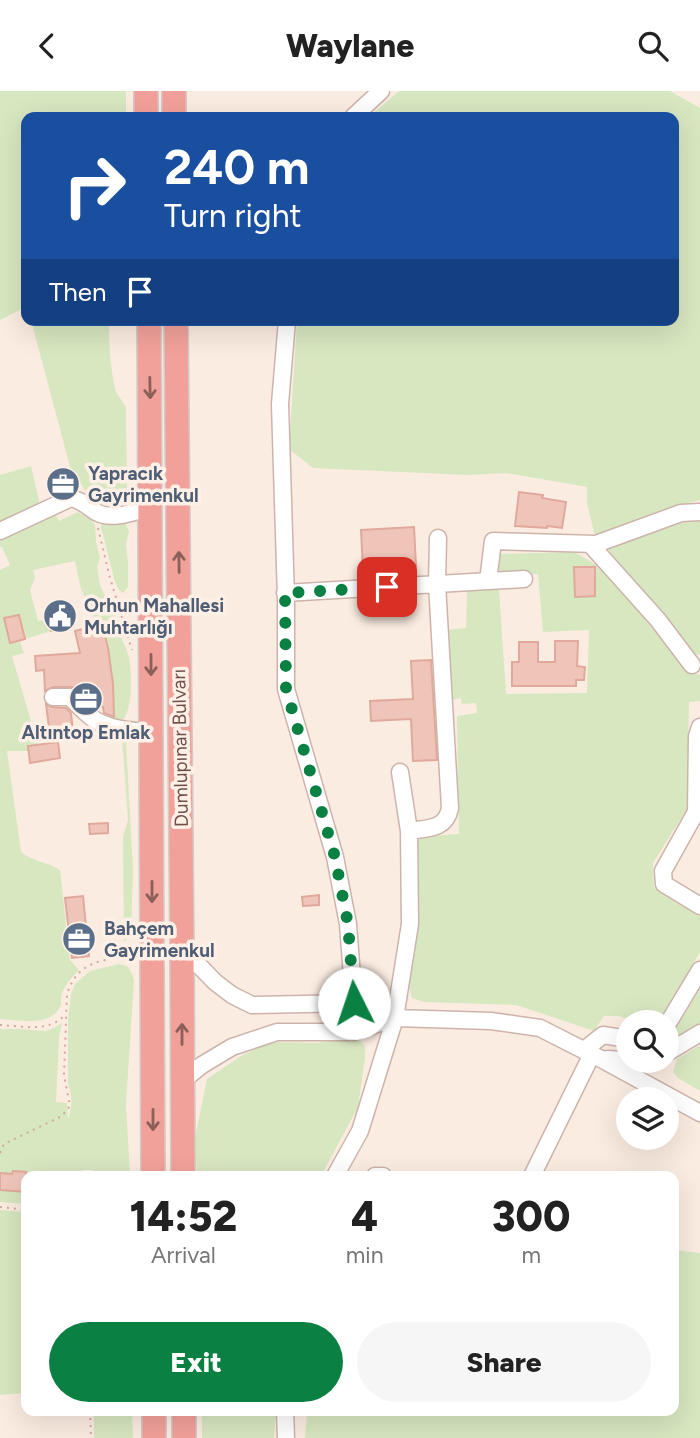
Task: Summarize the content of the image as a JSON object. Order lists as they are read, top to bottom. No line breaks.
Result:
{"streets":{"highway":["Dumlupınar Bulvarı"]},"places":{"office":["Yapracık Gayrimenkul","Altıntop Emlak","Bahçem Gayrimenkul"],"public building":["Orhun Mahallesi Muhtarlığı"]},"page":{"header":"Waylane","turn":["240 m","Turn right"],"then":"Then","eta":["14:52","Arrival","4","min","300","m"],"buttons":["Exit","Share"]}}
